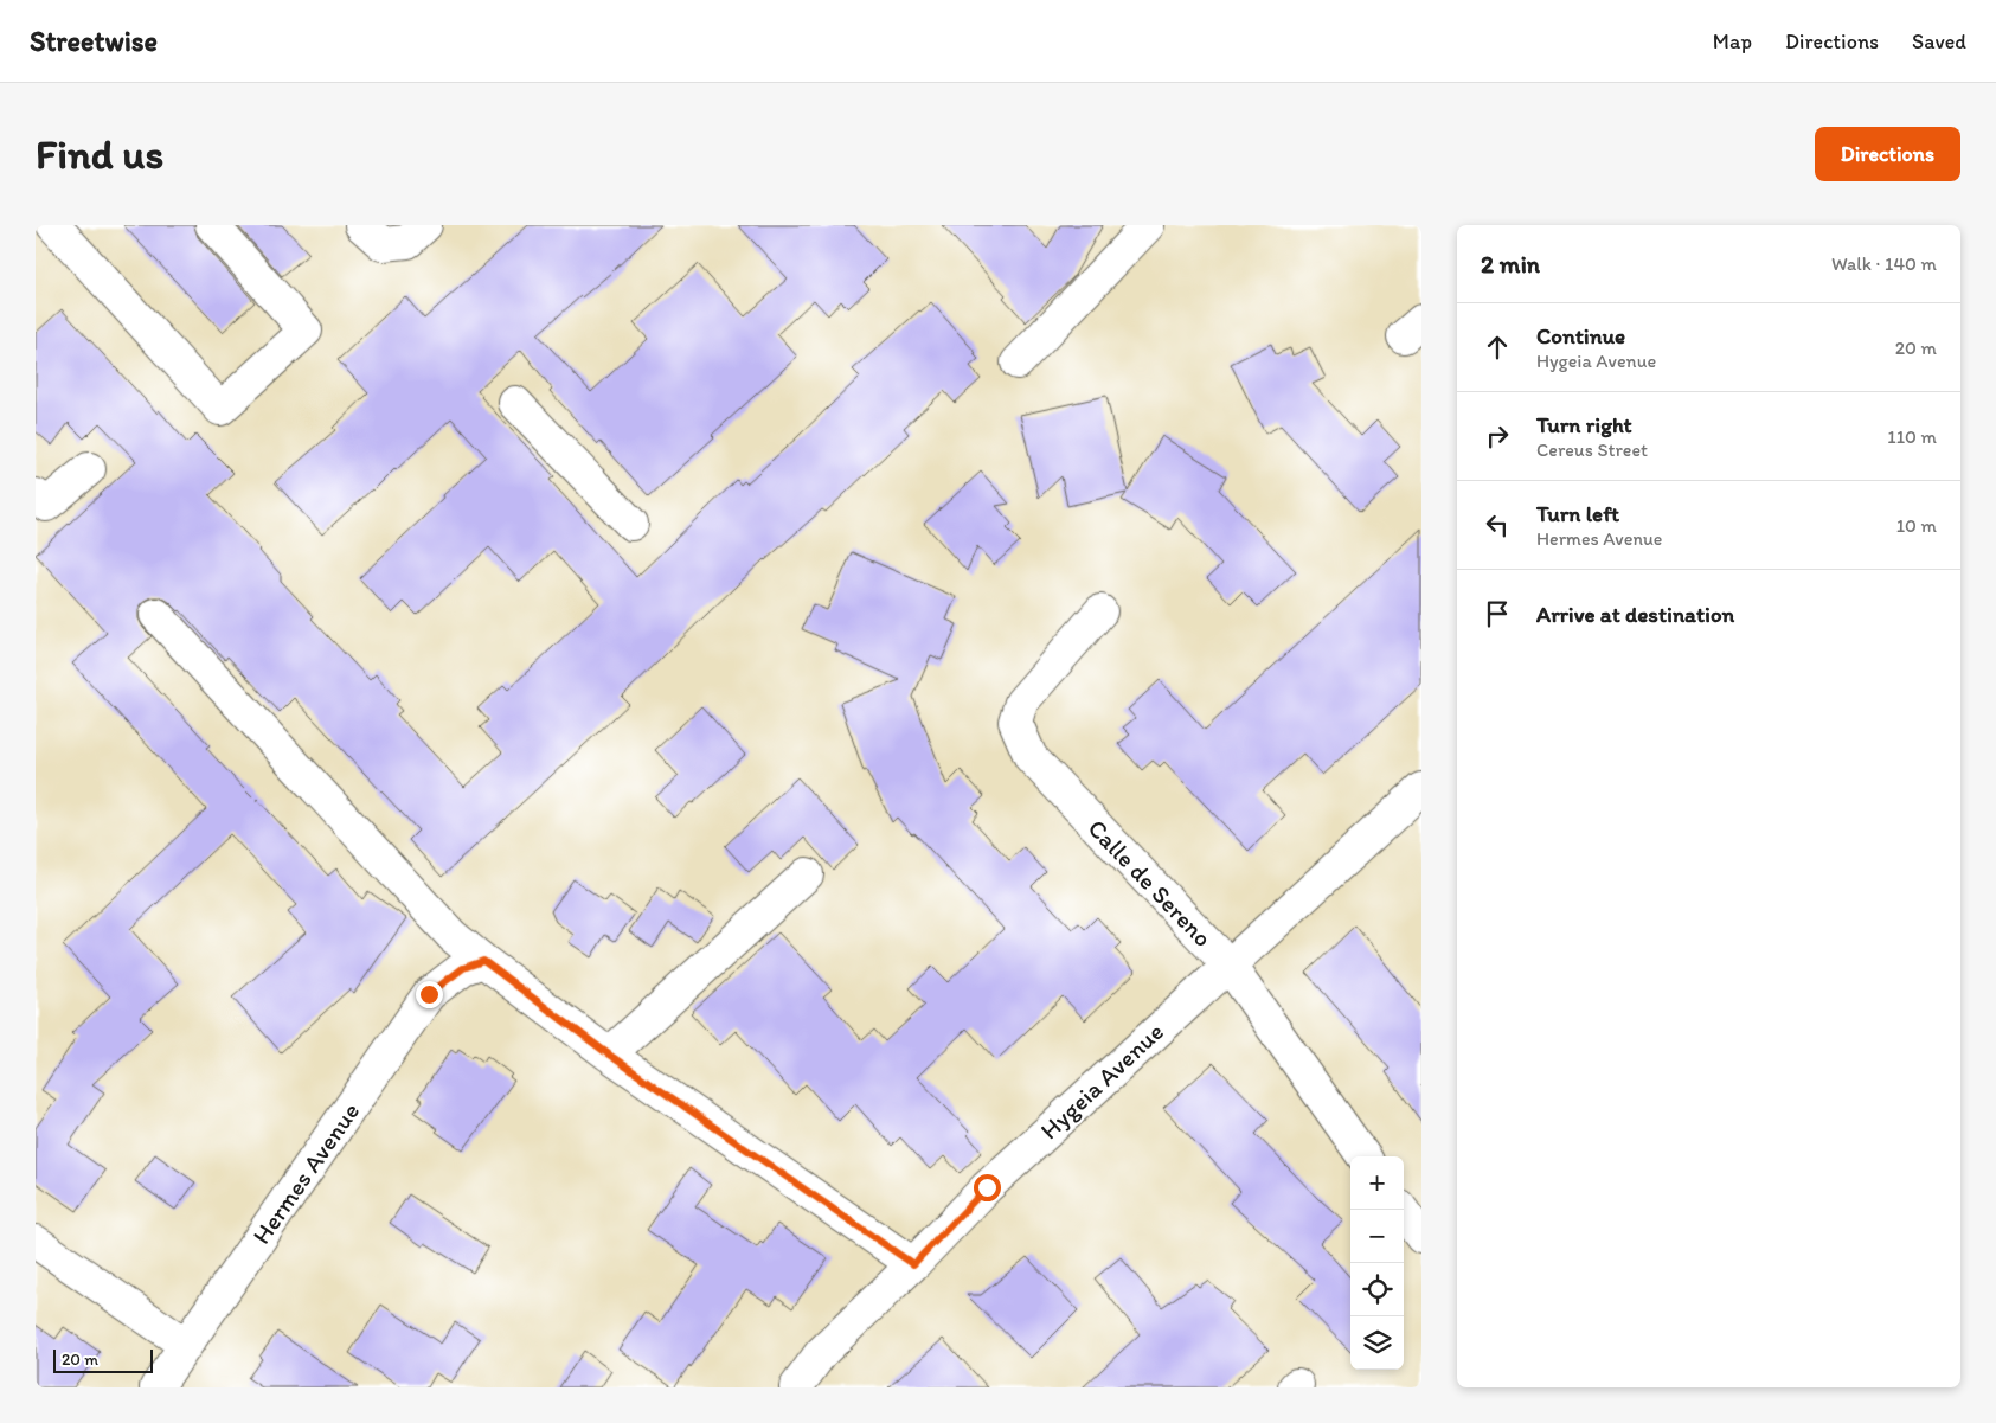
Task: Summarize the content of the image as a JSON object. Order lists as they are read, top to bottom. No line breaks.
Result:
{"streets":{"street":["Calle de Sereno","Hygeia Avenue","Hermes Avenue"]},"crossings":[["Calle de Sereno","Hygeia Avenue"]],"scale_bar":"20 m","page":{"header":"Streetwise","nav":["Map","Directions","Saved"],"buttons":"Directions","title":"Find us","heading":["2 min","Walk · 140 m"],"list":[["Continue","Hygeia Avenue","20 m"],["Turn right","Cereus Street","110 m"],["Turn left","Hermes Avenue","10 m"],"Arrive at destination"],"map_buttons":["+","−"],"scale":"20 m"}}
